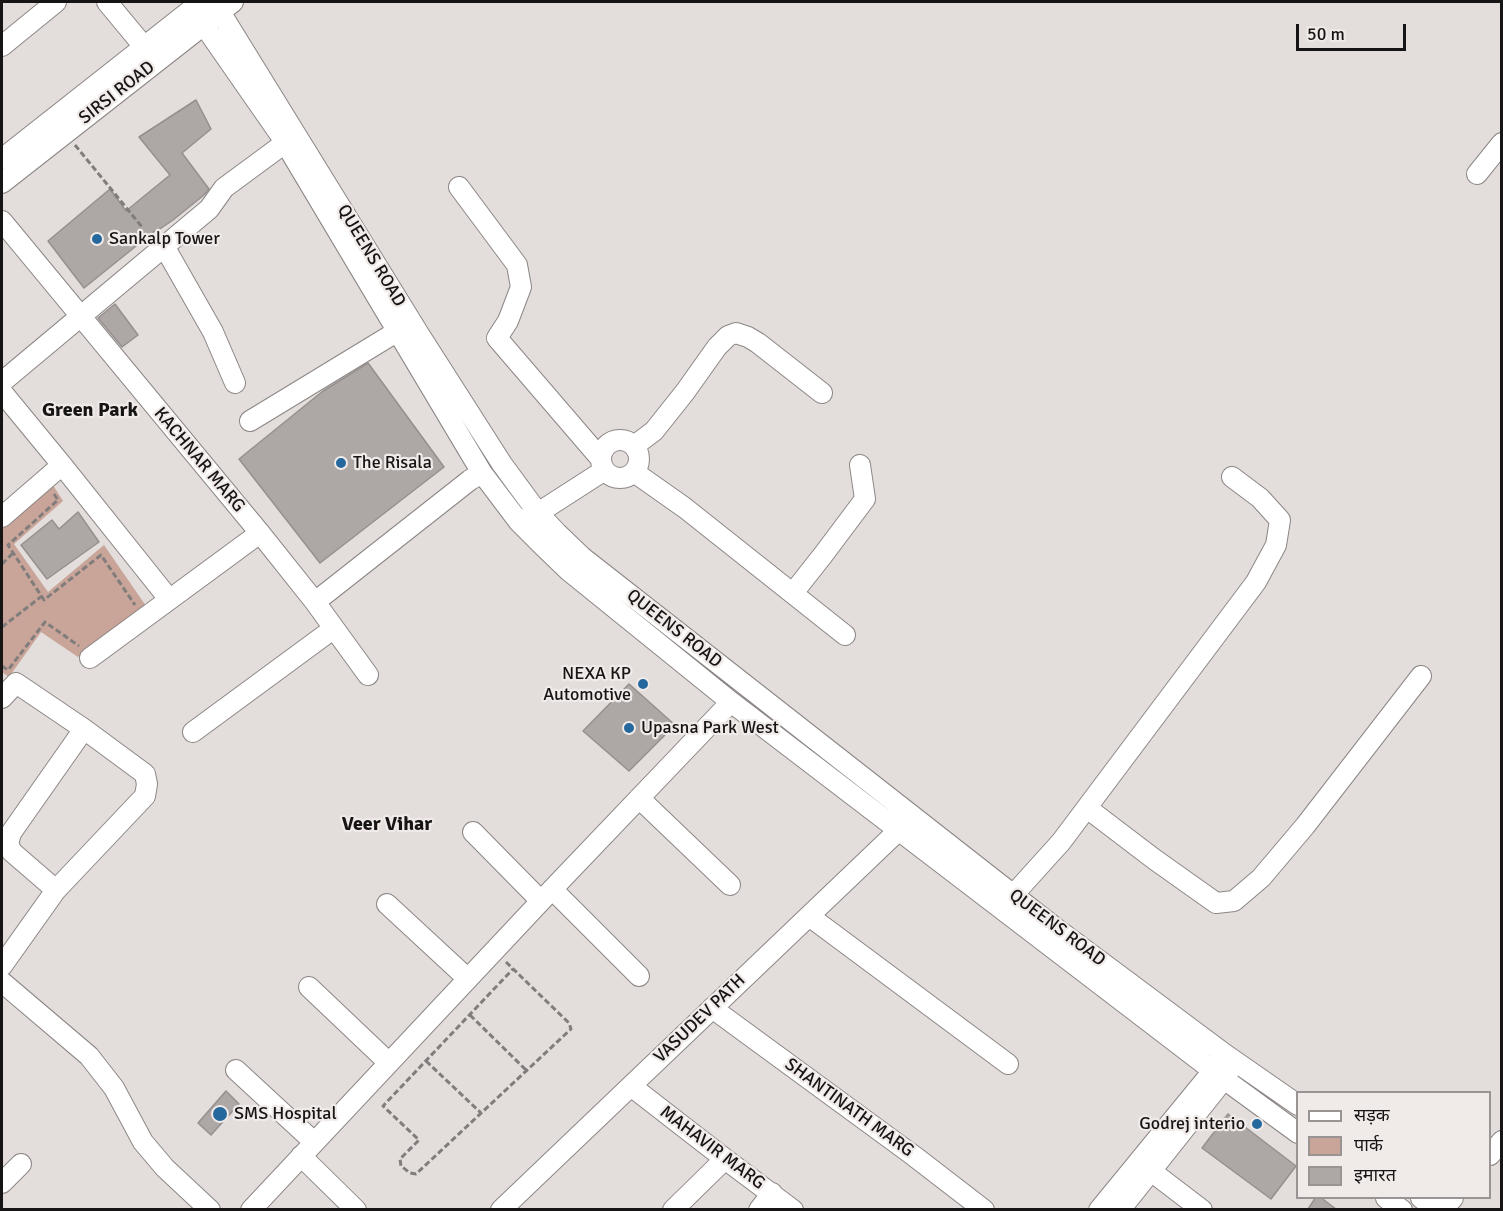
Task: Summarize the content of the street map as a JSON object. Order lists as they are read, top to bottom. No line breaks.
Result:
{"streets":{"street":["SIRSI ROAD","QUEENS ROAD","KACHNAR MARG","VASUDEV PATH","SHANTINATH MARG","MAHAVIR MARG"]},"crossings":[["SIRSI ROAD","QUEENS ROAD"],["QUEENS ROAD","VASUDEV PATH"],["VASUDEV PATH","SHANTINATH MARG"],["VASUDEV PATH","MAHAVIR MARG"]],"districts":["Green Park","Veer Vihar"],"places":["Sankalp Tower","The Risala","NEXA KP Automotive","Upasna Park West","SMS Hospital","Godrej interio"],"legend":["सड़क","पार्क","इमारत"],"scale_bar":"50 m"}
